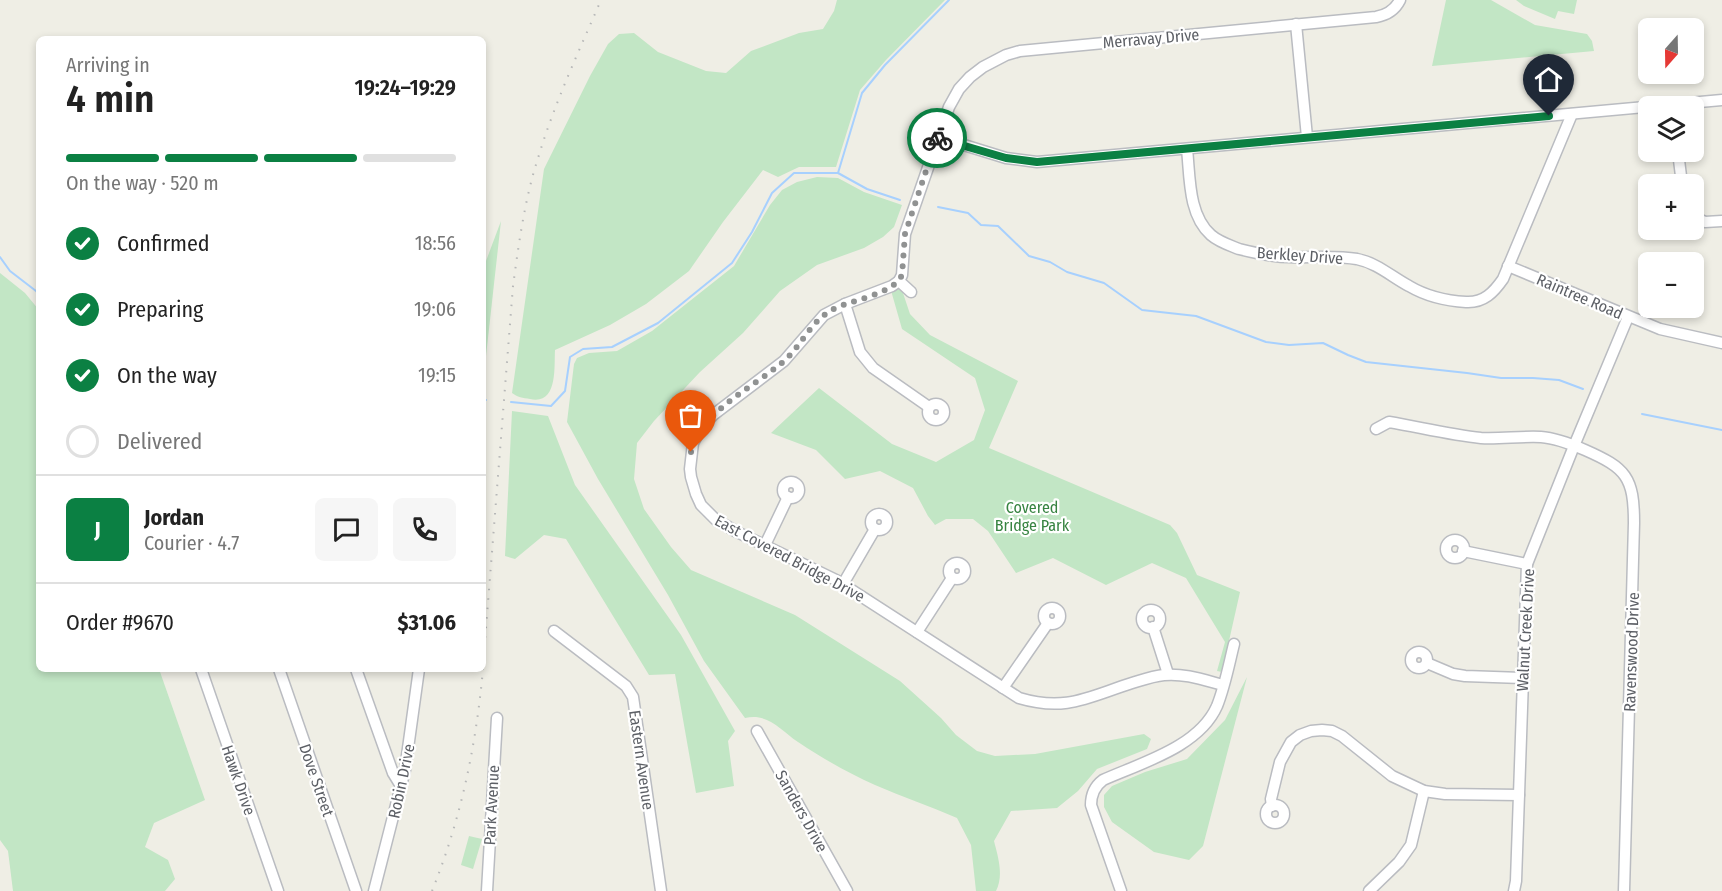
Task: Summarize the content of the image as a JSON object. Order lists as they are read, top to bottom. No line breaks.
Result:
{"streets":{"street":["Merravay Drive","Berkley Drive","Raintree Road","East Covered Bridge Drive","Walnut Creek Drive","Ravenswood Drive","Eastern Avenue","Hawk Drive","Dove Street","Robin Drive","Park Avenue","Sanders Drive"]},"crossings":[["Berkley Drive","Raintree Road"],["Raintree Road","Walnut Creek Drive"],["Walnut Creek Drive","Ravenswood Drive"]],"parks":["Covered Bridge Park"],"north":"bottom","page":{"map_buttons":["+","−"],"heading":["4 min","Arriving in","19:24–19:29"],"panel":["Jordan","Courier · 4.7","Order #9670","$31.06"],"bar":"On the way · 520 m","list":[["Confirmed","18:56"],["Preparing","19:06"],["On the way","19:15"],"Delivered"],"round":"J"}}
